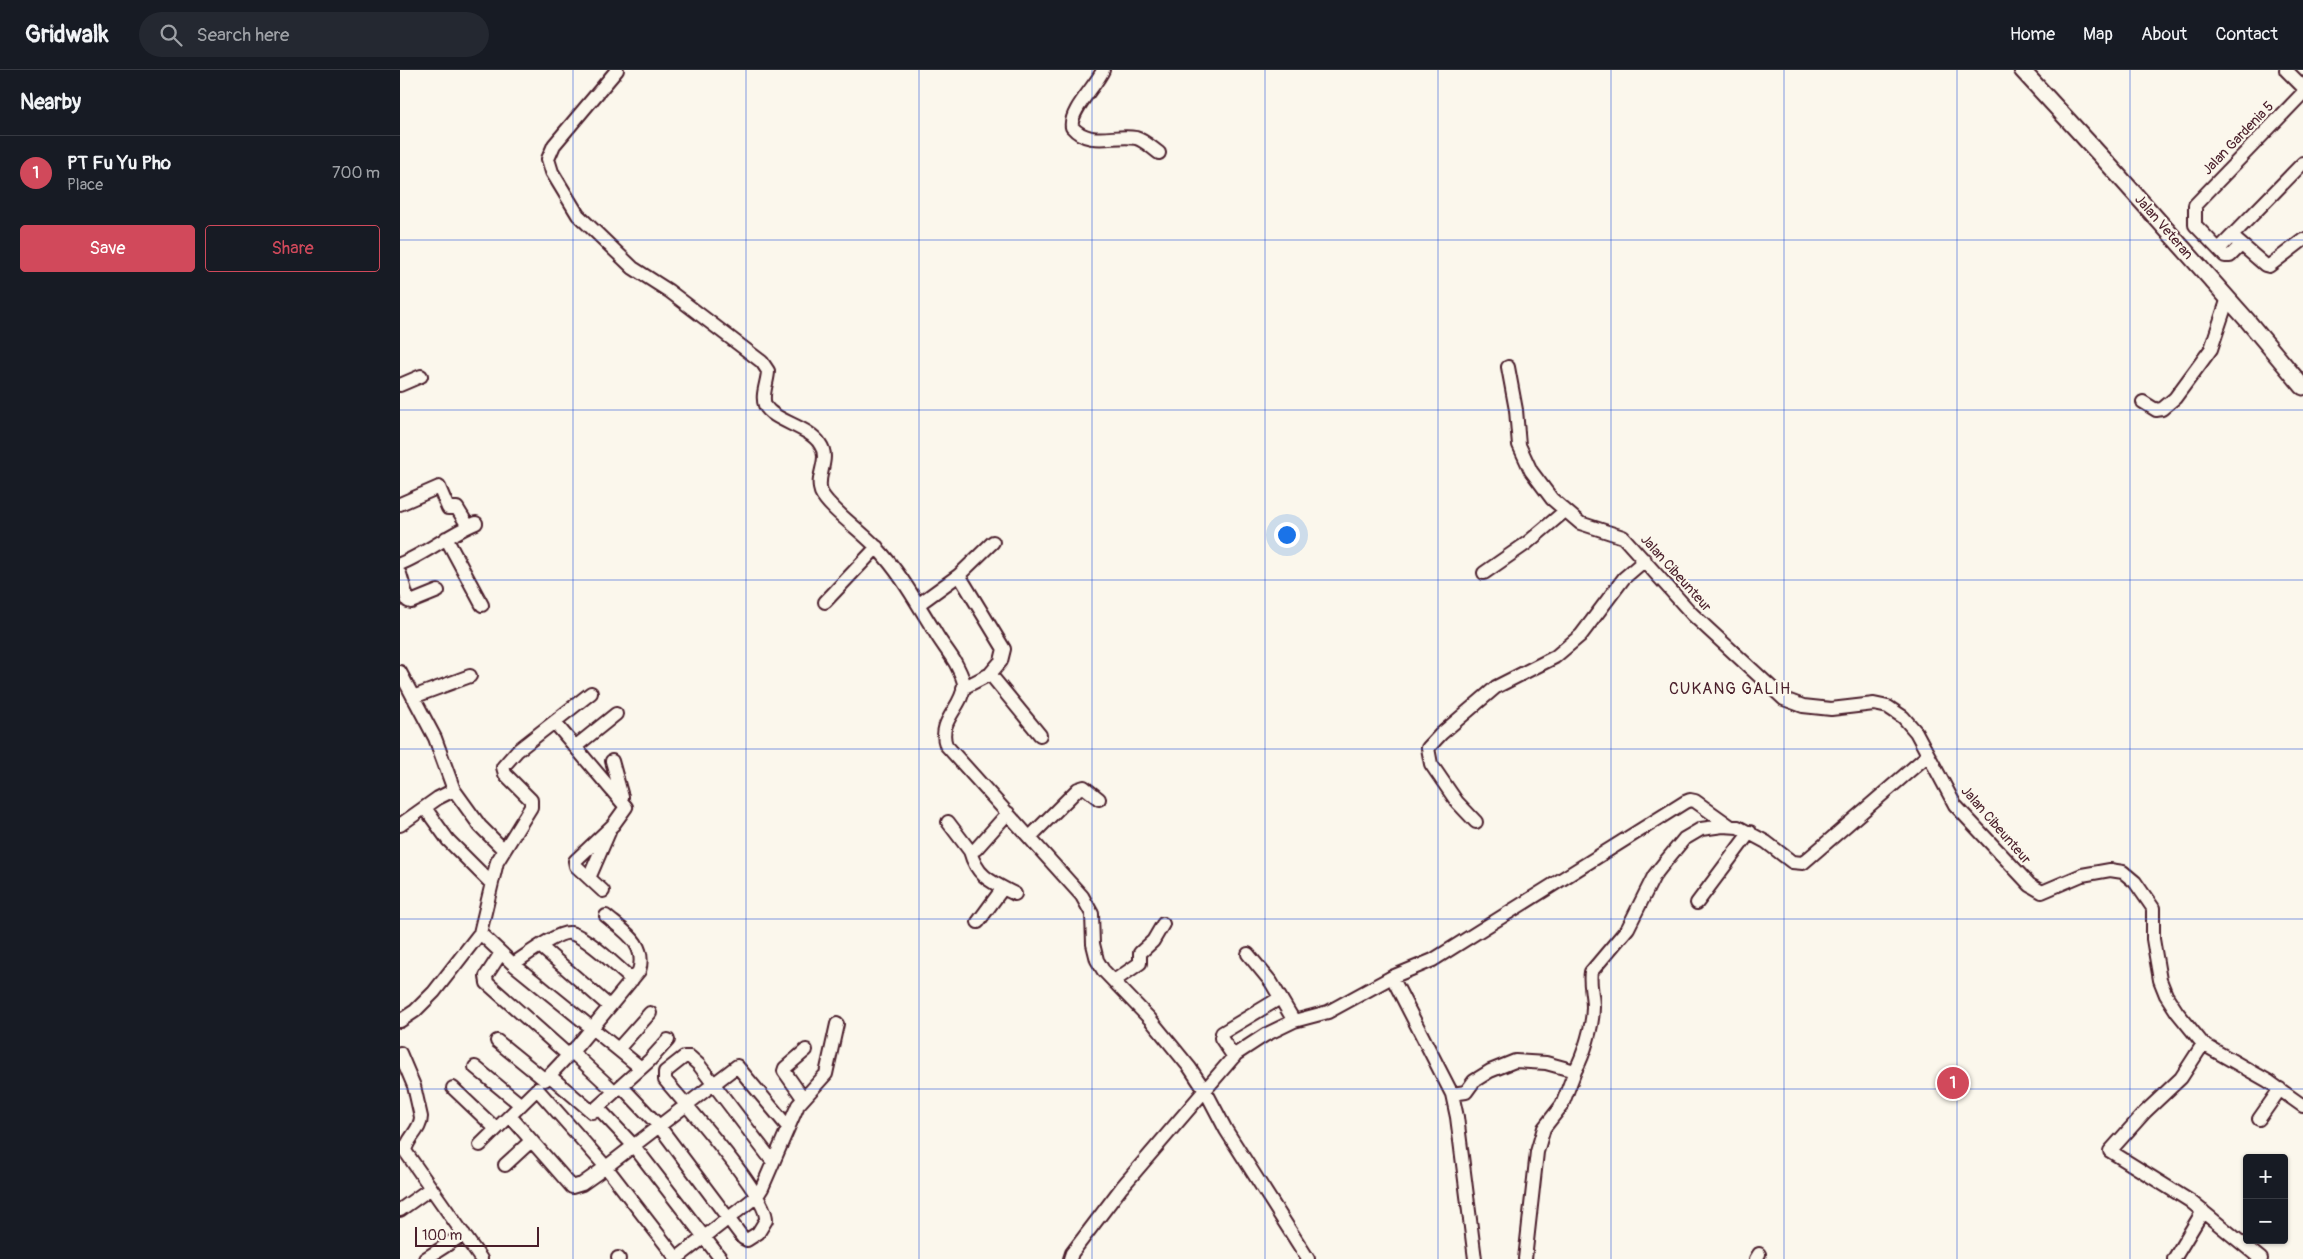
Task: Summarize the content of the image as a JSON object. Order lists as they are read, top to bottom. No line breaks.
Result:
{"streets":{"main road":["Jalan Veteran"],"street":["Jalan Gardenia 5","Jalan Cibeunteur"]},"districts":["CUKANG GALIH"],"scale_bar":"100 m","page":{"header":"Gridwalk","search":"Search here","nav":["Home","Map","About","Contact"],"heading":"Nearby","list":[{"mark":"1","name":"PT Fu Yu Pho","note":"Place","value":"700 m"}],"buttons":["Save","Share"],"pins":"1","map_buttons":["+","−"],"scale":"100 m"}}
